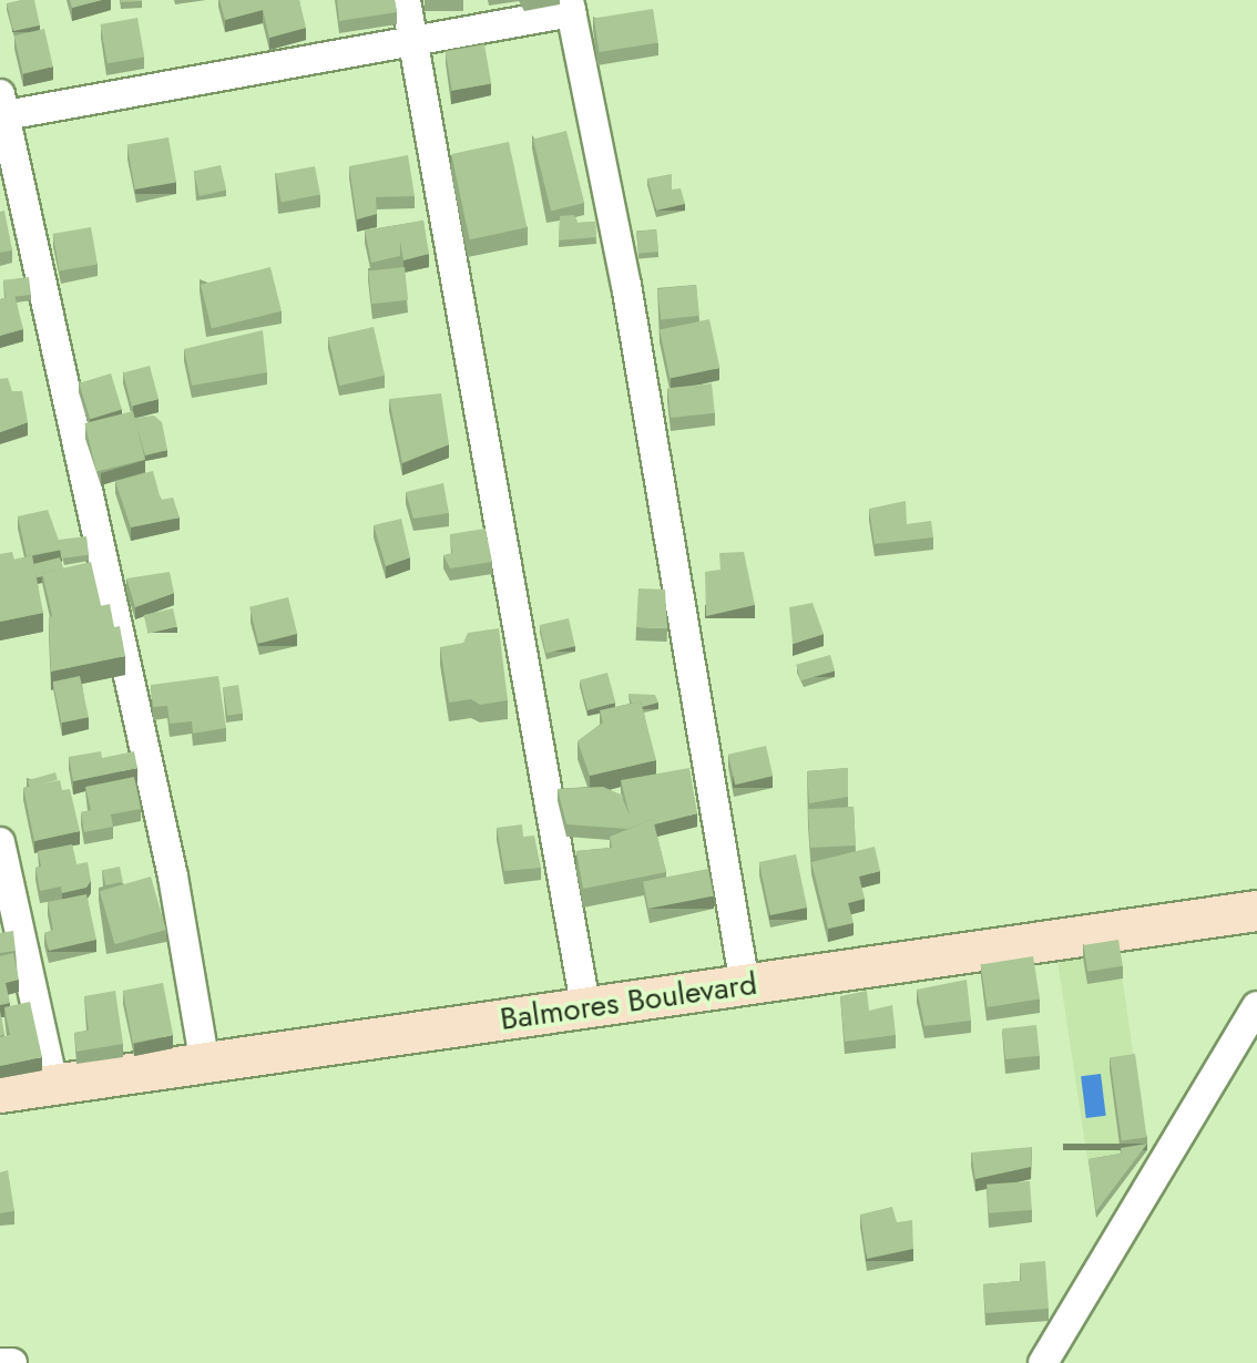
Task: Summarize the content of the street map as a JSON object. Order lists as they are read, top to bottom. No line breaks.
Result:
{"streets":{"street":["Balmores Boulevard"]}}
